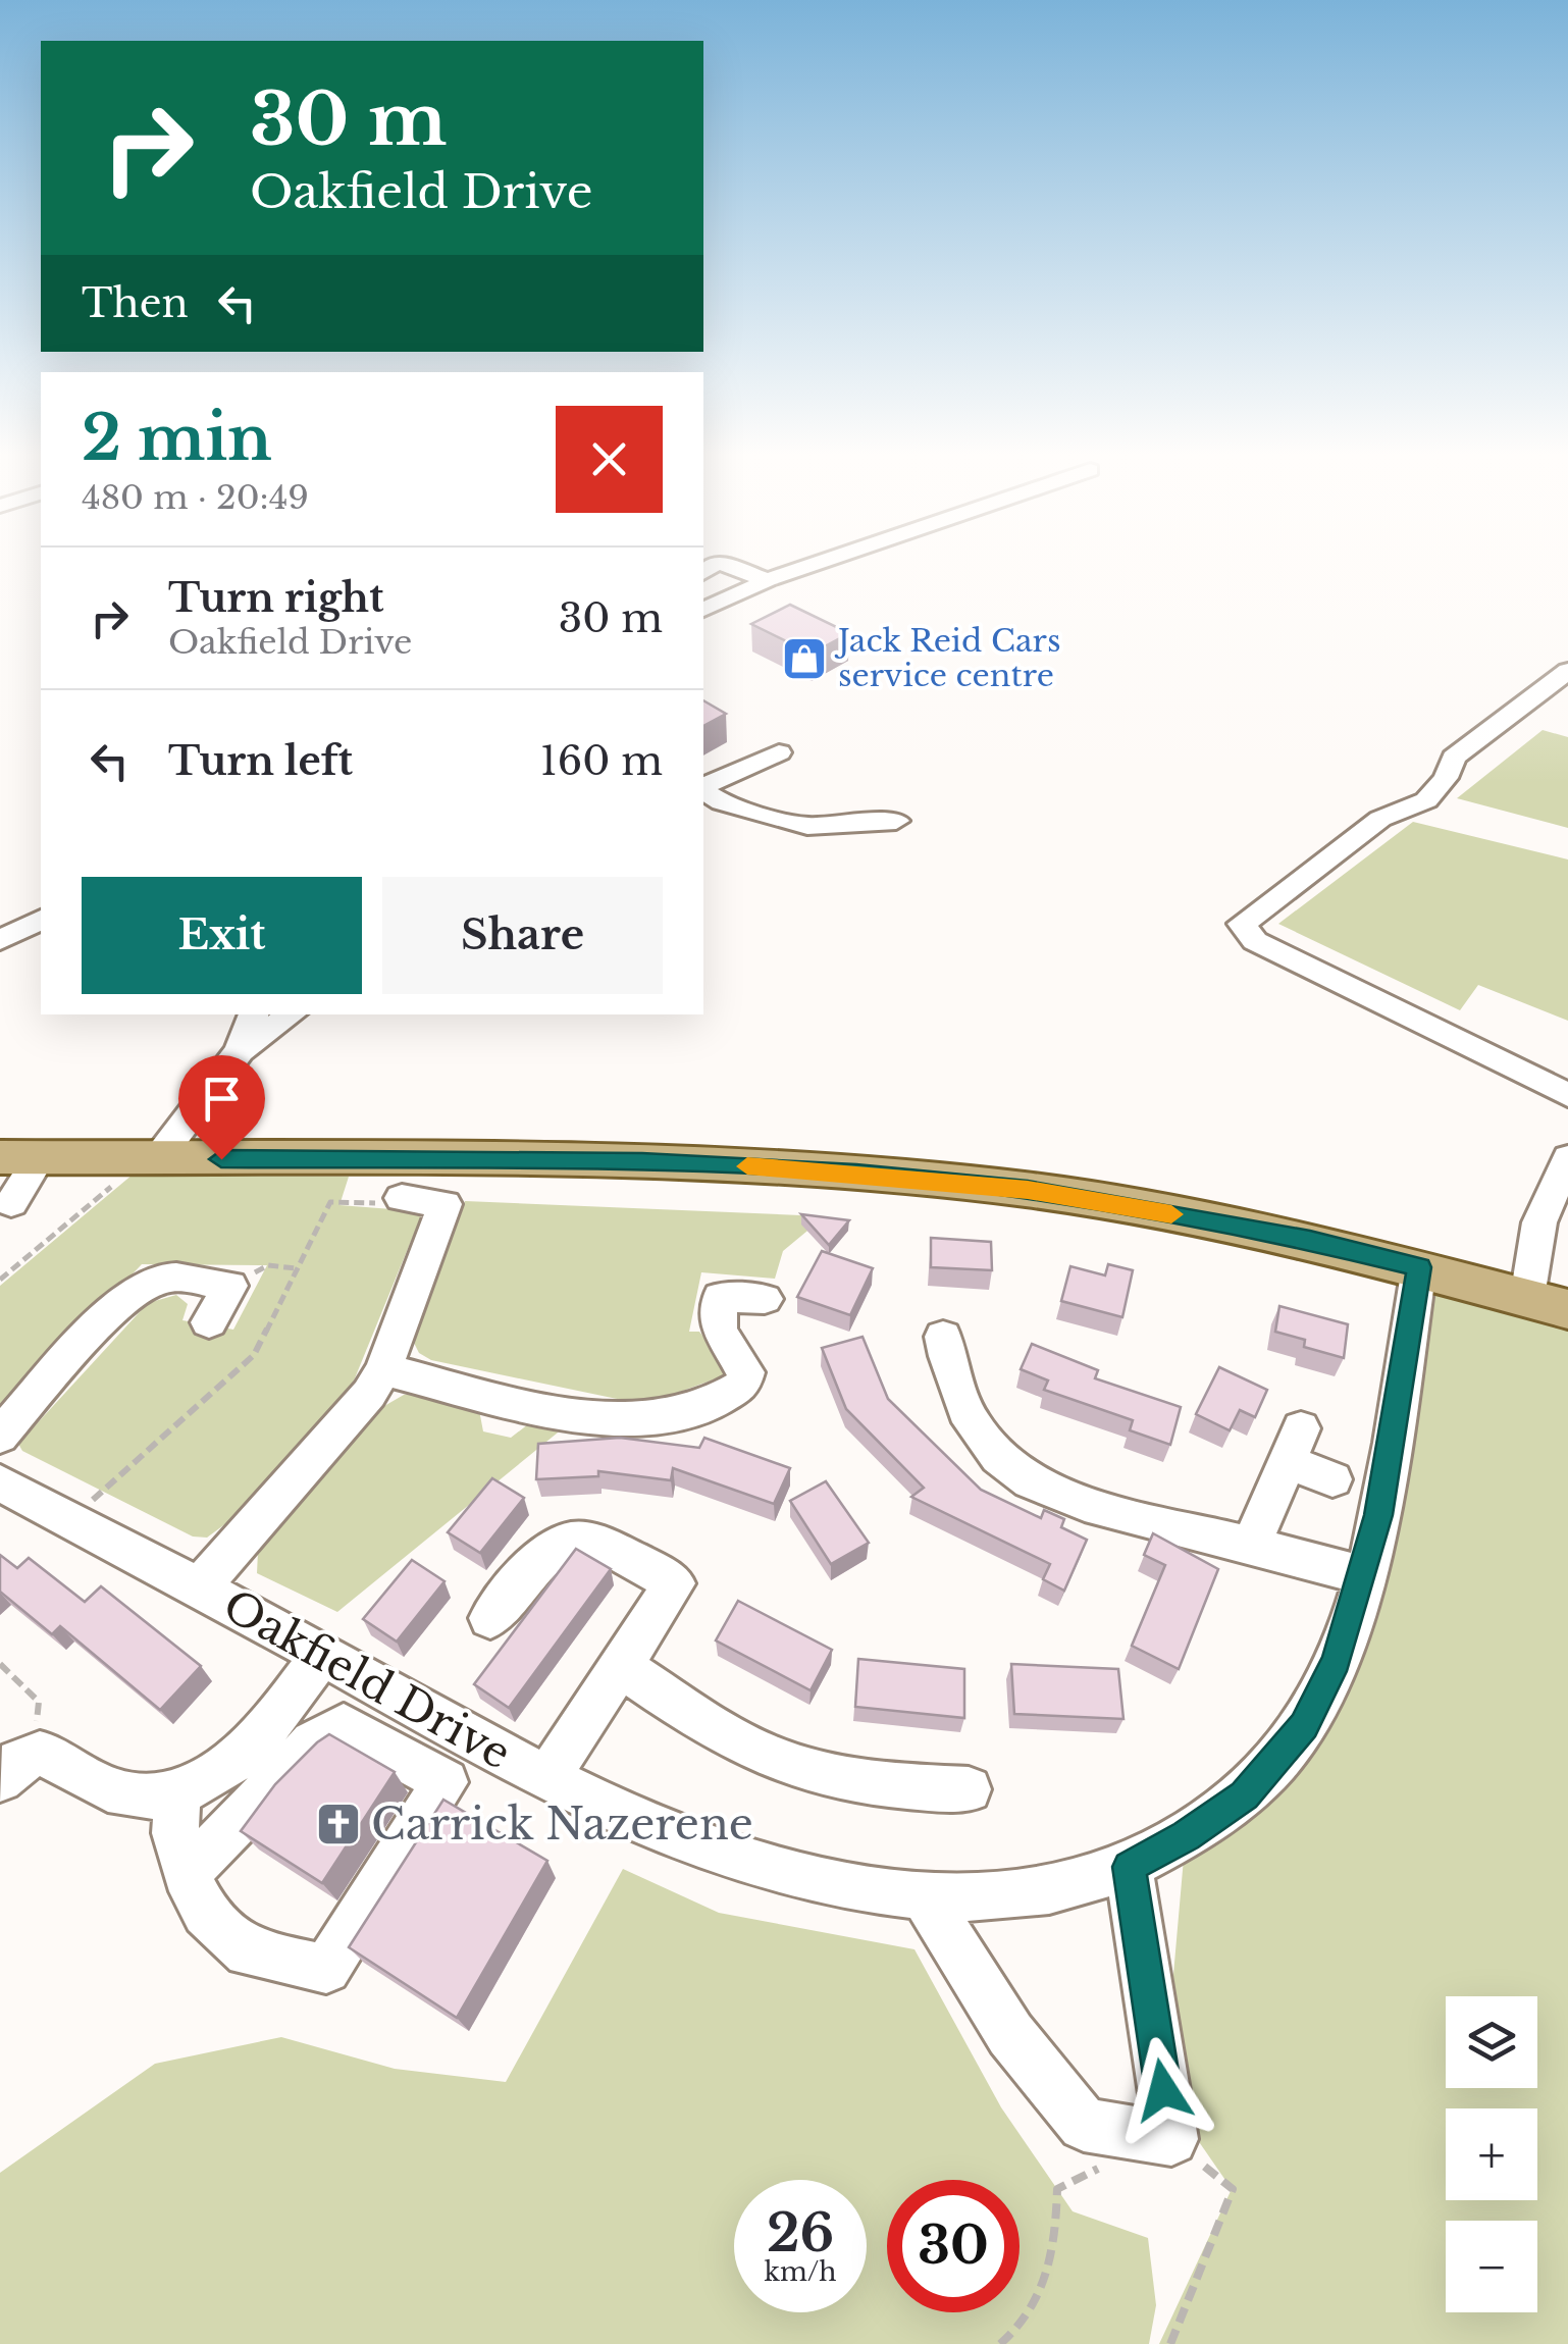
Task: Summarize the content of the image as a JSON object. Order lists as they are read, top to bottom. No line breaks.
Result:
{"streets":{"street":["Oakfield Drive"]},"places":{"shop":["Jack Reid Cars service centre"],"church":["Carrick Nazerene"]},"page":{"turn":["30 m","Oakfield Drive"],"then":"Then","heading":["2 min","480 m · 20:49"],"list":[{"name":"Turn right","note":"Oakfield Drive","value":"30 m"},{"name":"Turn left","value":"160 m"}],"buttons":["Exit","Share"],"map_buttons":["+","−"],"speed":"26 km/h","limit":"30"}}
